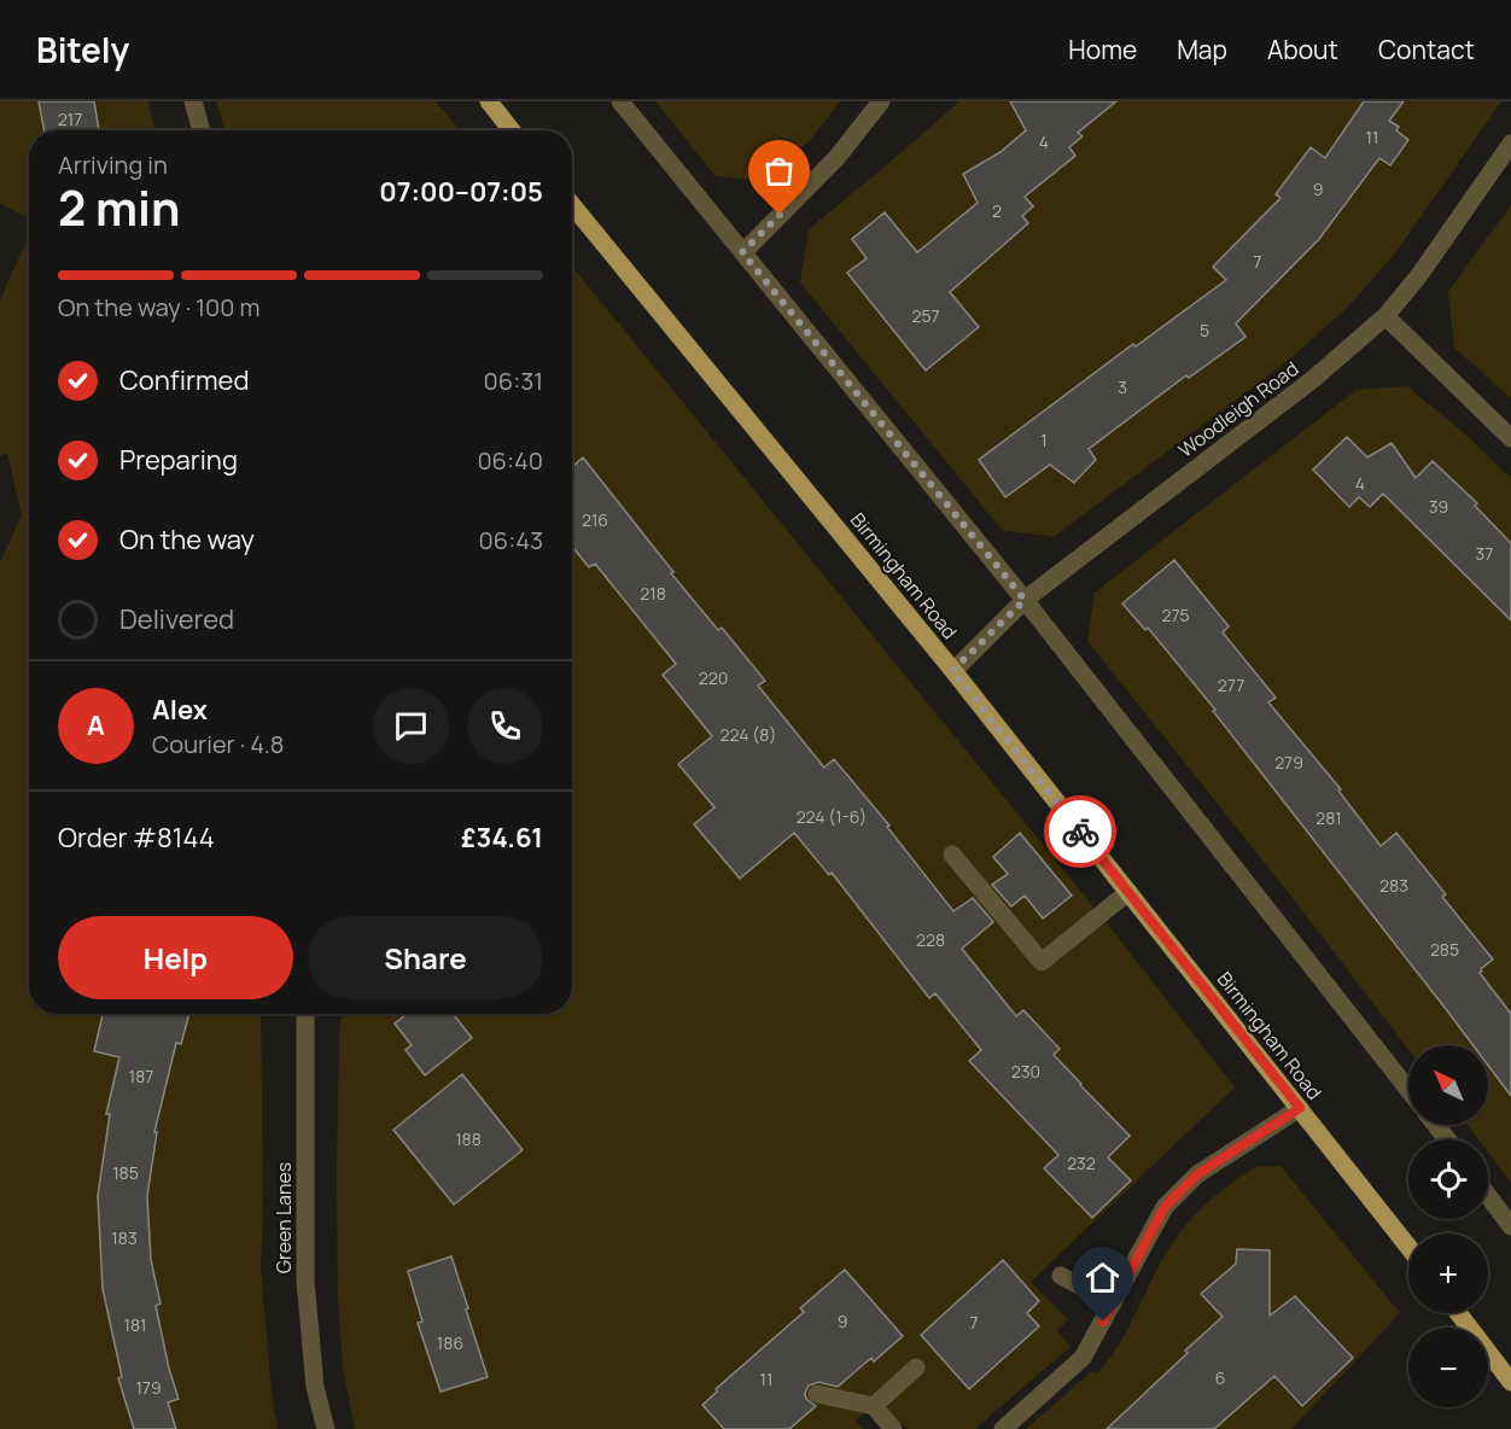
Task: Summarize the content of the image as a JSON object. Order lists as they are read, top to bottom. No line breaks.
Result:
{"streets":{"main road":["Birmingham Road"],"street":["Woodleigh Road","Green Lanes"]},"crossings":[["Woodleigh Road","Birmingham Road"]],"house_numbers":["217","11","4","9","2","7","257","5","3","1","4","39","216","37","218","275","220","277","224 (8)","279","224 (1-6)","281","283","228","285","230","187","188","232","185","183","9","7","181","186","6","11","179"],"north":"top left","page":{"header":"Bitely","nav":["Home","Map","About","Contact"],"heading":["2 min","Arriving in","07:00–07:05"],"panel":["Alex","Courier · 4.8","Order #8144","£34.61"],"bar":"On the way · 100 m","list":[["Confirmed","06:31"],["Preparing","06:40"],["On the way","06:43"],"Delivered"],"round":"A","buttons":["Help","Share"],"map_buttons":["+","−"]}}
